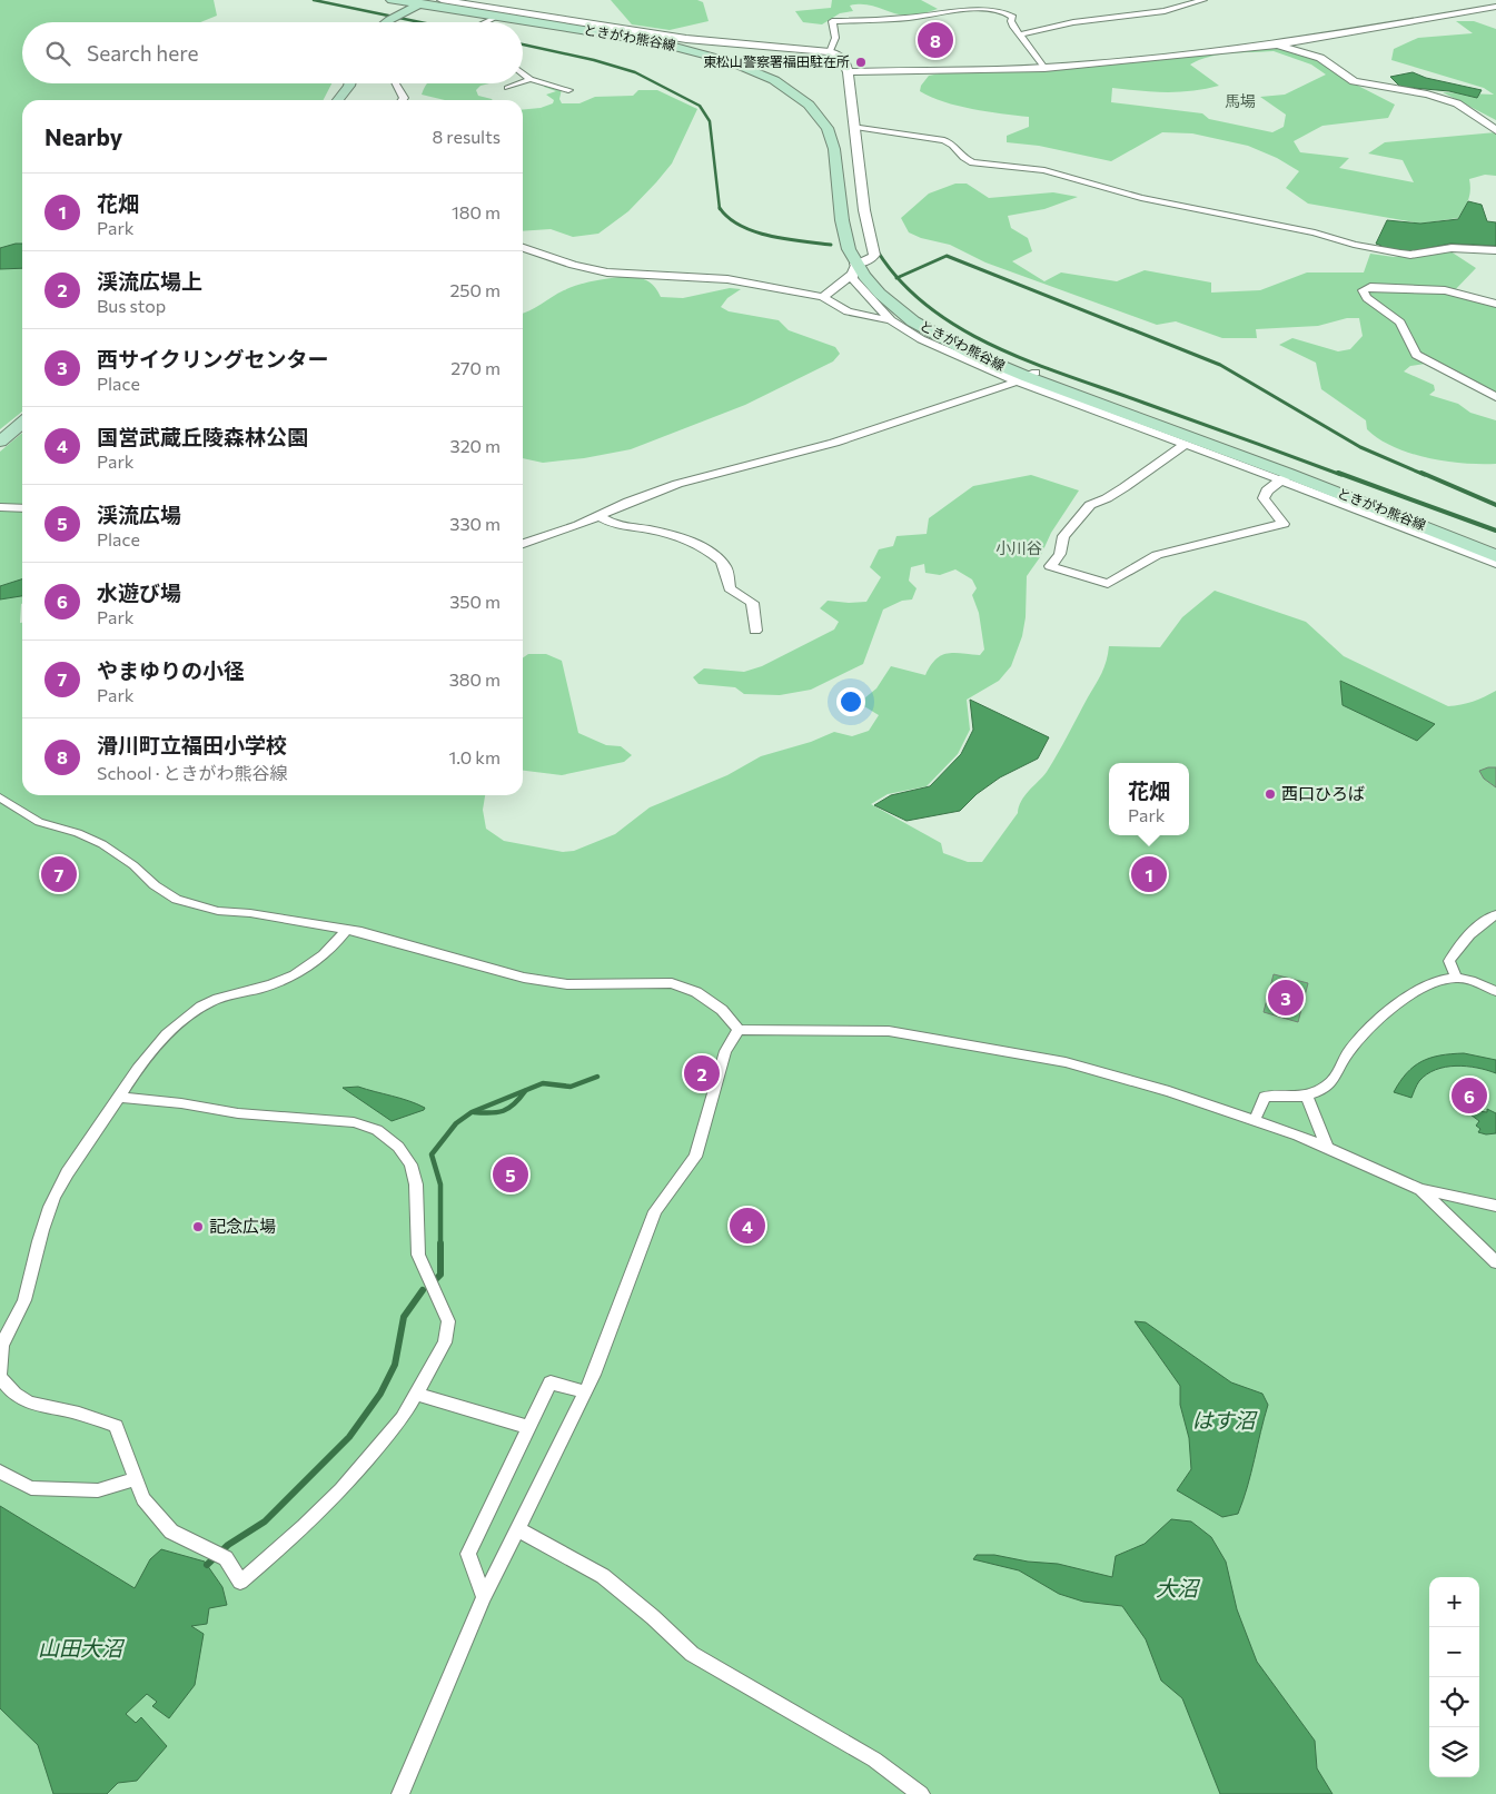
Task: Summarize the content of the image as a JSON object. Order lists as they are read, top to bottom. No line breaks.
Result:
{"streets":{"main road":["ときがわ熊谷線"]},"districts":["馬場","小川谷"],"water":["はす沼","大沼","山田大沼"],"places":["東松山警察署福田駐在所","西口ひろば","記念広場"],"page":{"pins":["8","1","7","3","2","6","5","4"],"search":"Search here","heading":["Nearby","8 results"],"list":[{"mark":"1","name":"花畑","note":"Park","value":"180 m"},{"mark":"2","name":"渓流広場上","note":"Bus stop","value":"250 m"},{"mark":"3","name":"西サイクリングセンター","note":"Place","value":"270 m"},{"mark":"4","name":"国営武蔵丘陵森林公園","note":"Park","value":"320 m"},{"mark":"5","name":"渓流広場","note":"Place","value":"330 m"},{"mark":"6","name":"水遊び場","note":"Park","value":"350 m"},{"mark":"7","name":"やまゆりの小径","note":"Park","value":"380 m"},{"mark":"8","name":"滑川町立福田小学校","note":"School · ときがわ熊谷線","value":"1.0 km"}],"popup":["花畑","Park"],"map_buttons":["+","−"]}}
